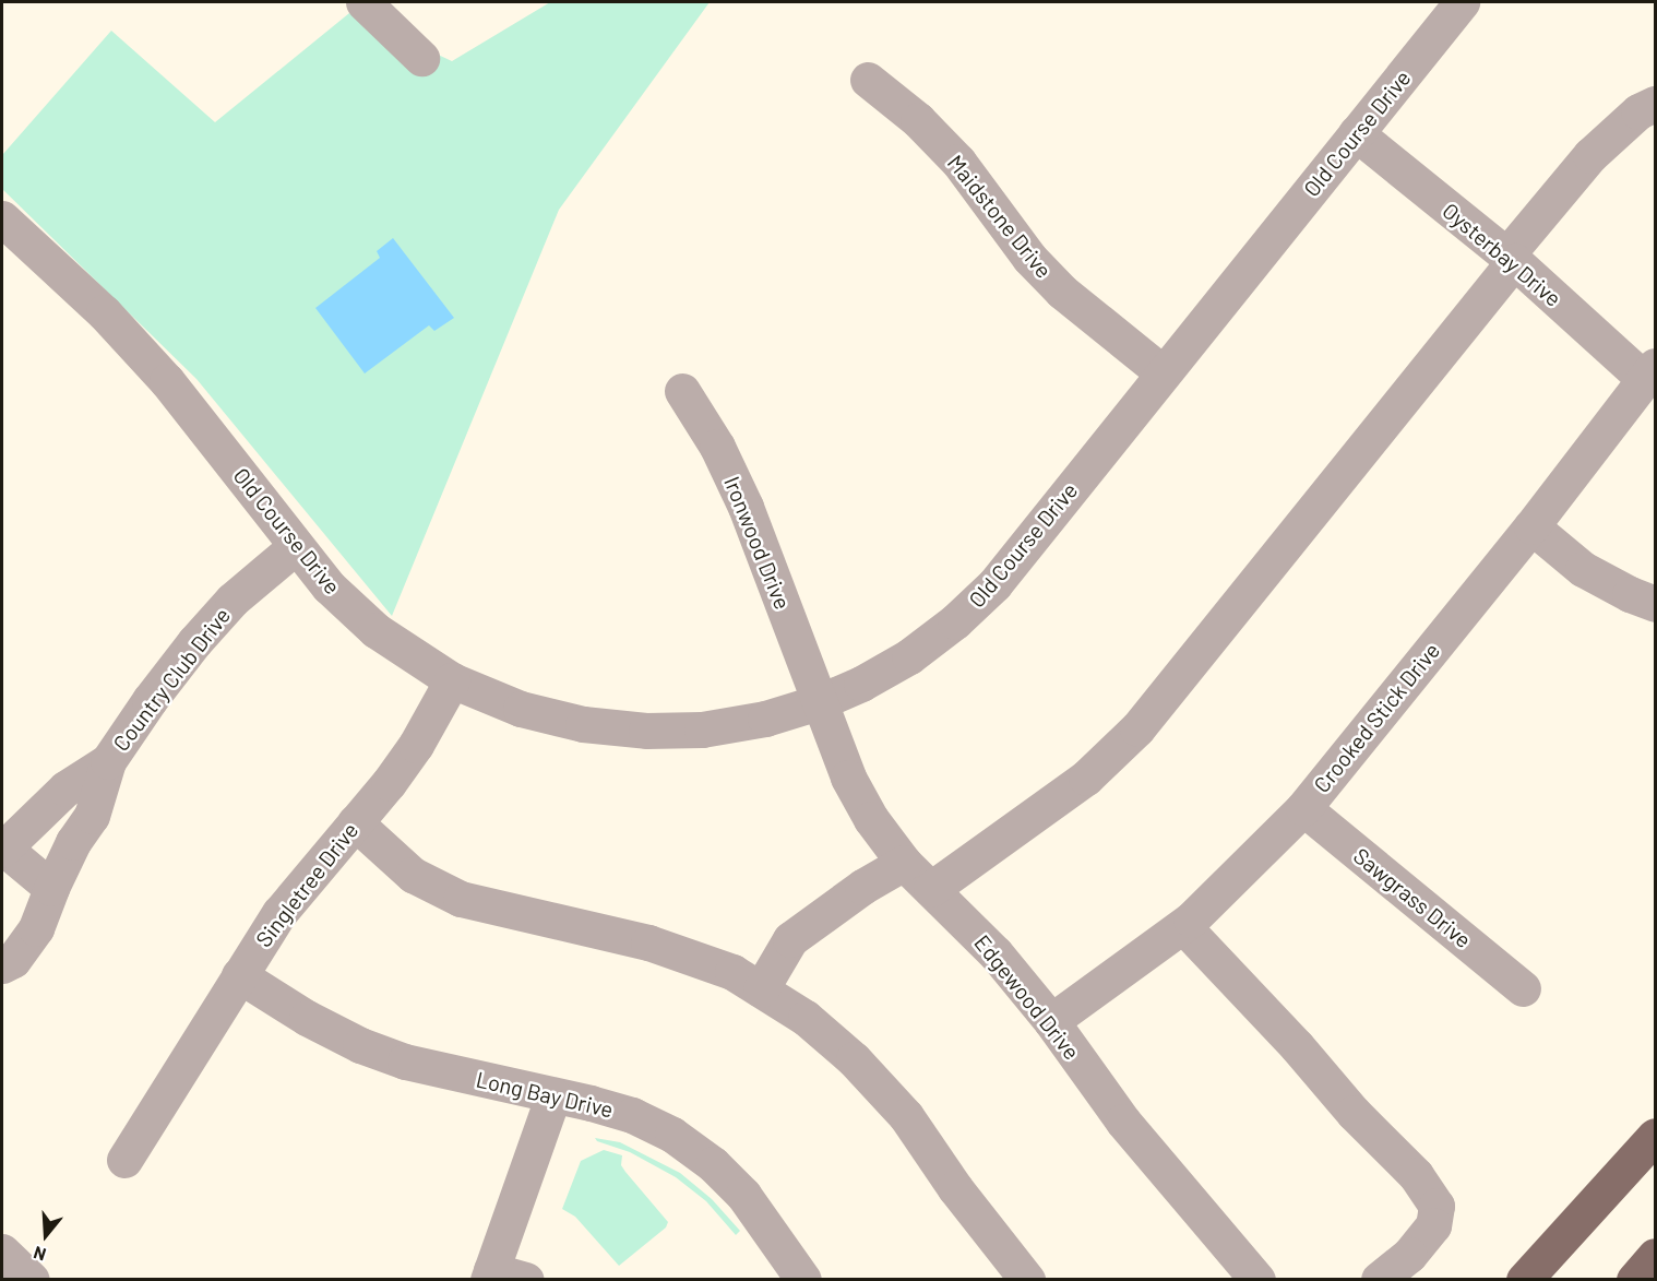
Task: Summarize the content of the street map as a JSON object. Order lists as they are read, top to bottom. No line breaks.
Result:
{"streets":{"street":["Old Course Drive","Maidstone Drive","Oysterbay Drive","Ironwood Drive","Country Club Drive","Crooked Stick Drive","Singletree Drive","Sawgrass Drive","Edgewood Drive","Long Bay Drive"]},"crossings":[["Old Course Drive","Maidstone Drive"],["Old Course Drive","Oysterbay Drive"],["Old Course Drive","Ironwood Drive"],["Old Course Drive","Country Club Drive"],["Old Course Drive","Singletree Drive"],["Old Course Drive","Edgewood Drive"],["Oysterbay Drive","Crooked Stick Drive"],["Ironwood Drive","Edgewood Drive"],["Crooked Stick Drive","Sawgrass Drive"],["Crooked Stick Drive","Edgewood Drive"],["Singletree Drive","Long Bay Drive"]],"north":"bottom"}
